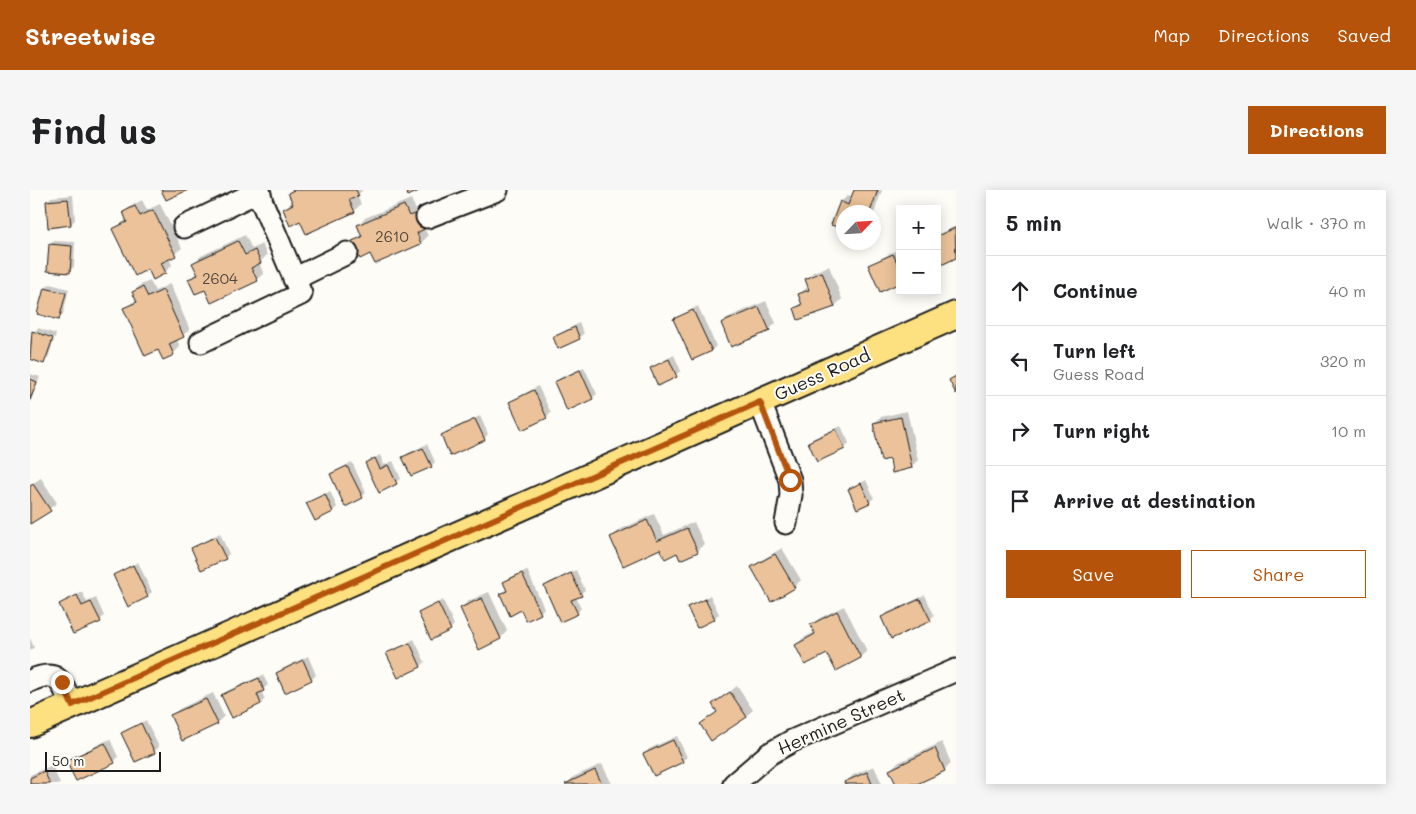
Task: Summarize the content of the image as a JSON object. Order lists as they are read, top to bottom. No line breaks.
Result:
{"streets":{"main road":["Guess Road"],"street":["Hermine Street"]},"house_numbers":["2610","2604"],"scale_bar":"50 m","north":"top right","page":{"header":"Streetwise","nav":["Map","Directions","Saved"],"buttons":["Directions",["Save","Share"]],"title":"Find us","heading":["5 min","Walk · 370 m"],"map_buttons":["+","−"],"list":[["Continue","40 m"],["Turn left","Guess Road","320 m"],["Turn right","10 m"],"Arrive at destination"],"scale":"50 m"}}
